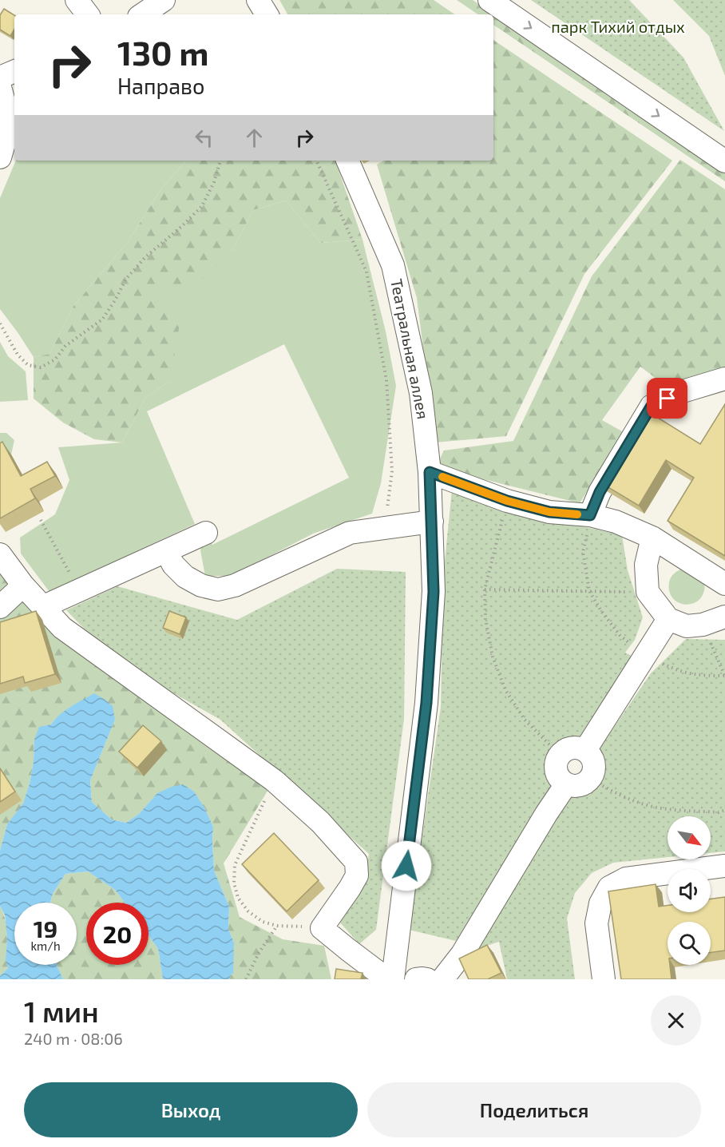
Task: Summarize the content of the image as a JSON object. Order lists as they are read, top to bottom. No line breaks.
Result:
{"streets":{"street":["Театральная аллея"]},"parks":["парк Тихий отдых"],"north":"bottom right","page":{"turn":["130 m","Направо"],"speed":"19 km/h","limit":"20","heading":["1 мин","240 m · 08:06"],"buttons":["Выход","Поделиться"]}}
